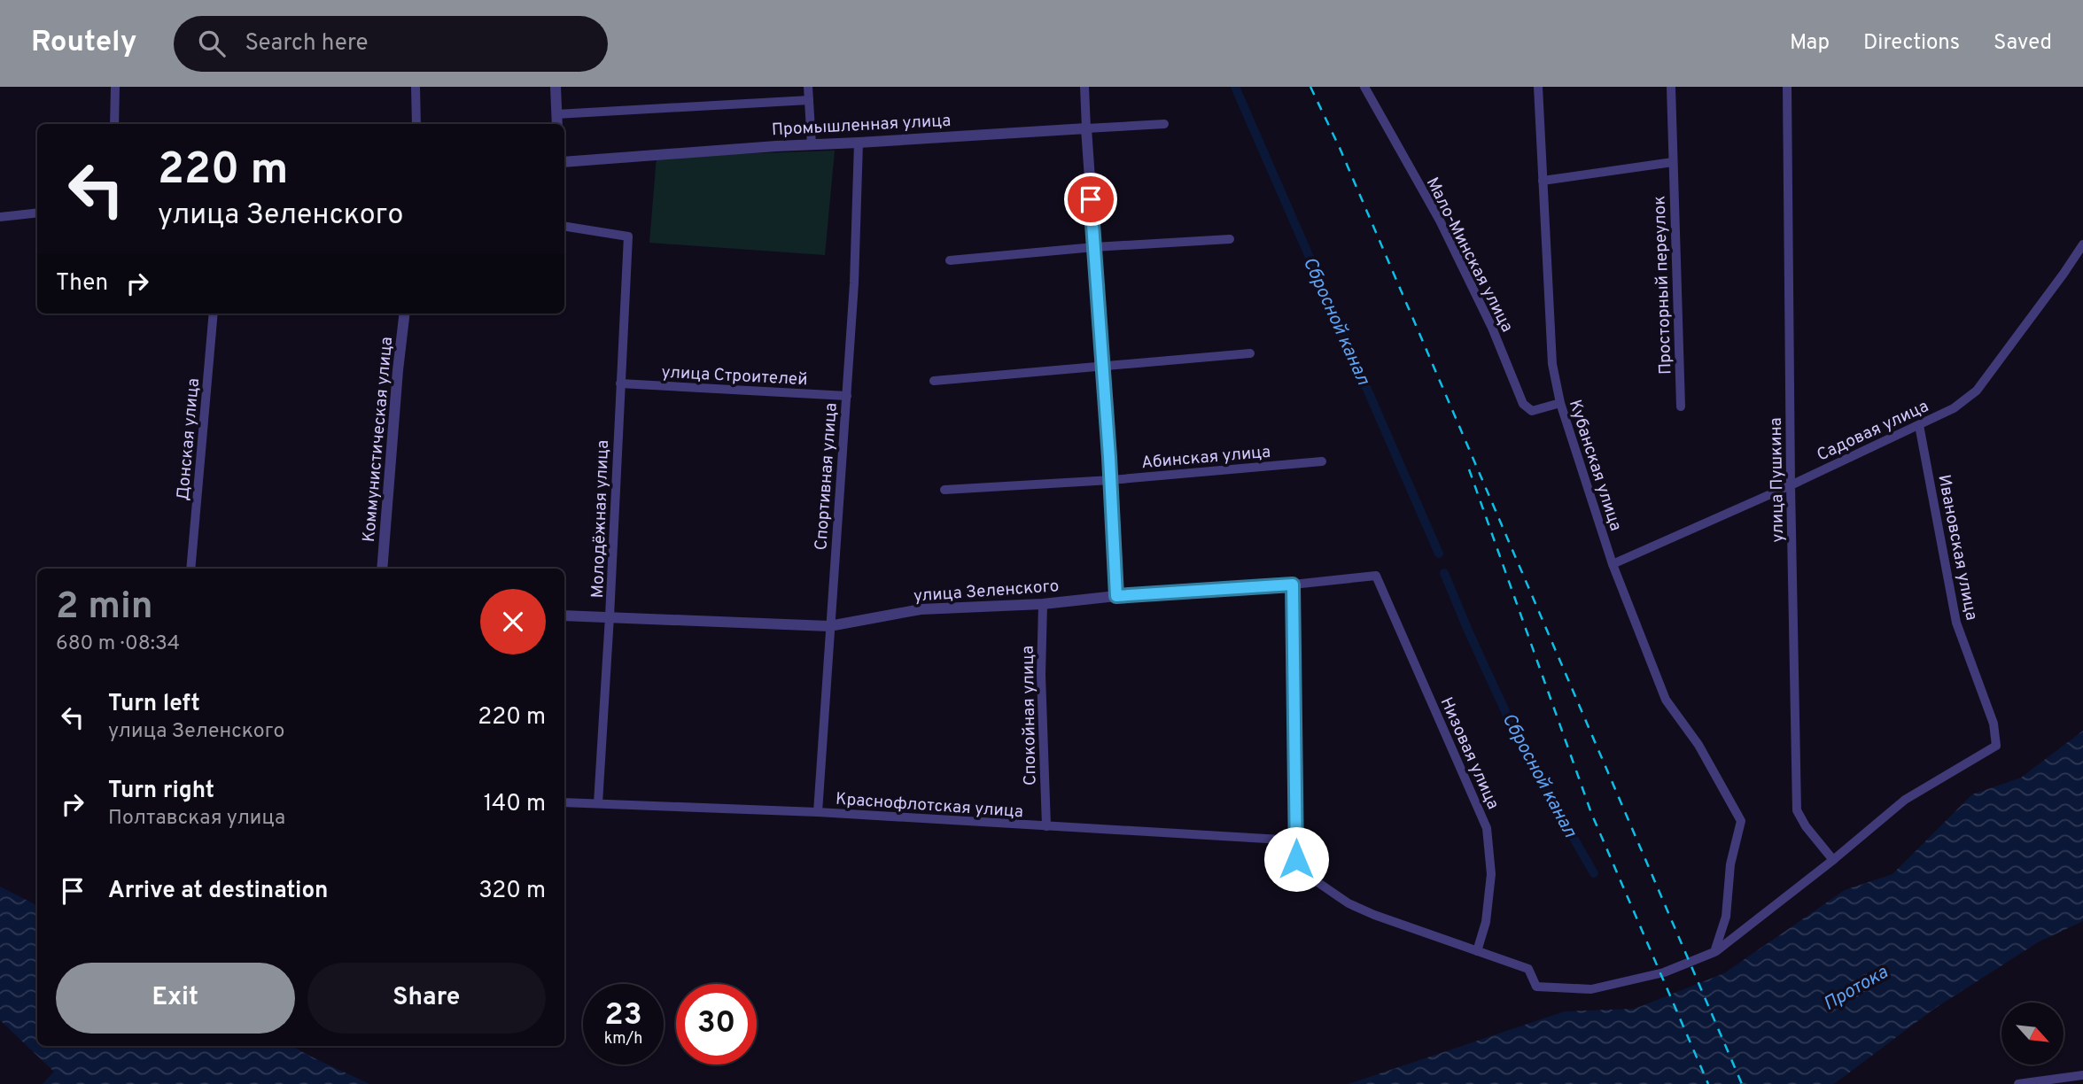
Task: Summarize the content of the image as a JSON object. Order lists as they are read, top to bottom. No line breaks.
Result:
{"streets":{"street":["Промышленная улица","Мало-Минская улица","Просторный переулок","улица Строителей","Садовая улица","Донская улица","Коммунистическая улица","Абинская улица","Кубанская улица","Спортивная улица","улица Пушкина","Молодёжная улица","Ивановская улица","улица Зеленского","Спокойная улица","Низовая улица","Краснофлотская улица"]},"crossings":[["Промышленная улица","Спортивная улица"],["Мало-Минская улица","Кубанская улица"],["улица Строителей","Спортивная улица"],["улица Строителей","Молодёжная улица"],["Садовая улица","Кубанская улица"],["Садовая улица","улица Пушкина"],["Садовая улица","Ивановская улица"],["Спортивная улица","улица Зеленского"],["Спортивная улица","Краснофлотская улица"],["улица Пушкина","Ивановская улица"],["Молодёжная улица","улица Зеленского"],["Молодёжная улица","Краснофлотская улица"],["улица Зеленского","Спокойная улица"],["улица Зеленского","Низовая улица"],["Спокойная улица","Краснофлотская улица"]],"water":["Сбросной канал","Протока"],"north":"bottom right","page":{"header":"Routely","search":"Search here","nav":["Map","Directions","Saved"],"turn":["220 m","улица Зеленского"],"then":"Then","heading":["2 min","680 m · 08:34"],"list":[{"name":"Turn left","note":"улица Зеленского","value":"220 m"},{"name":"Turn right","note":"Полтавская улица","value":"140 m"},{"name":"Arrive at destination","value":"320 m"}],"buttons":["Exit","Share"],"speed":"23 km/h","limit":"30"}}
